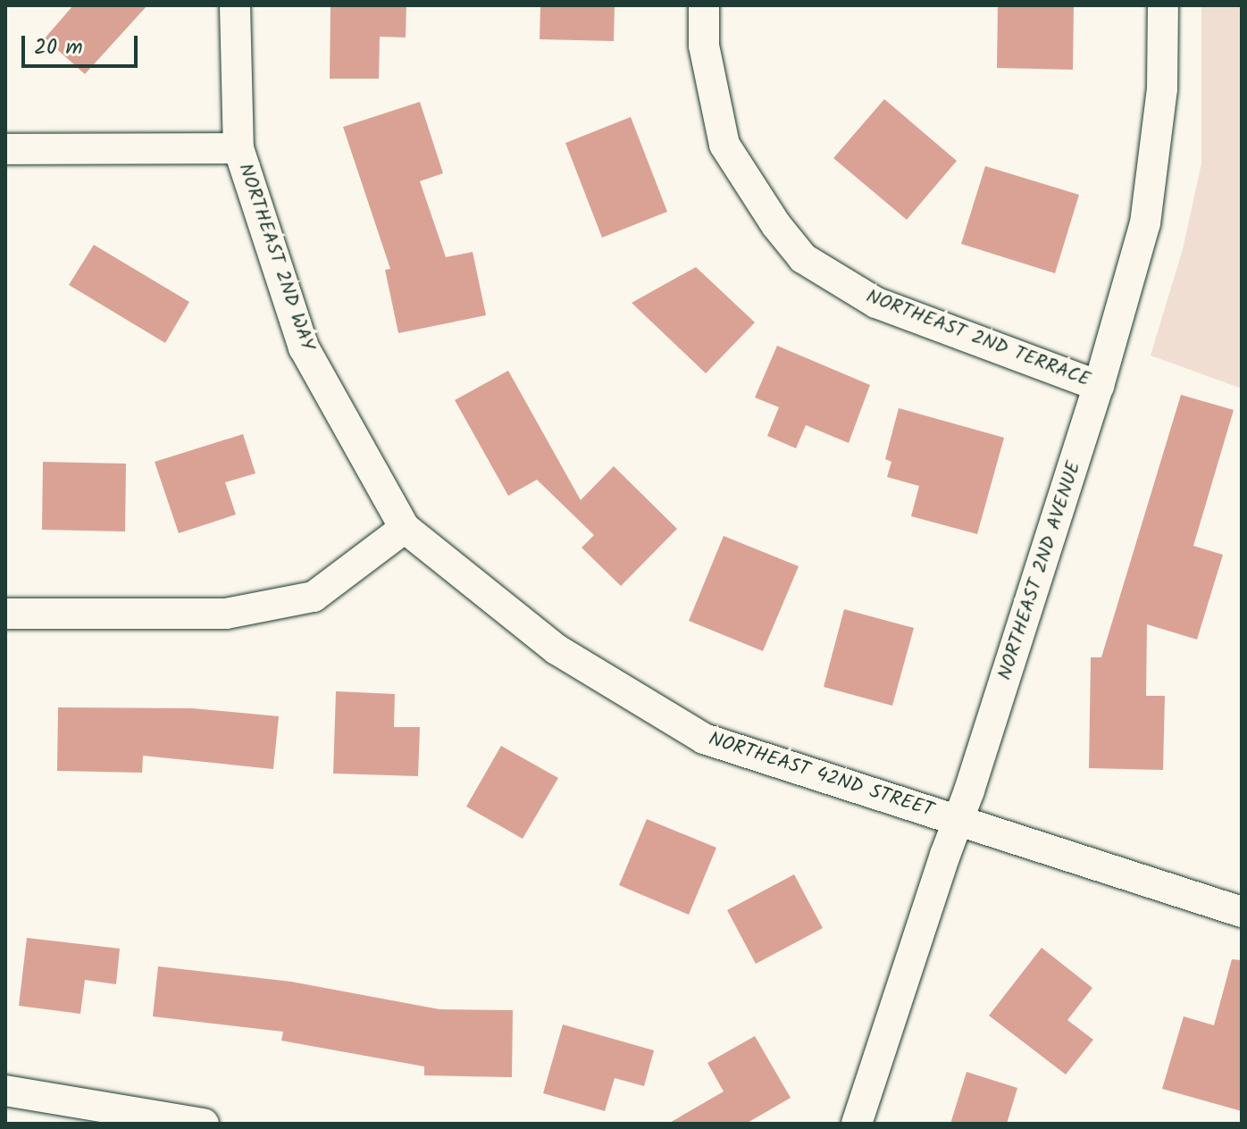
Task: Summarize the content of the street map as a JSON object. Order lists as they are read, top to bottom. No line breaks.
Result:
{"streets":{"street":["NORTHEAST 2ND WAY","NORTHEAST 2ND TERRACE","NORTHEAST 2ND AVENUE","NORTHEAST 42ND STREET"]},"crossings":[["NORTHEAST 2ND WAY","NORTHEAST 42ND STREET"],["NORTHEAST 2ND TERRACE","NORTHEAST 2ND AVENUE"],["NORTHEAST 2ND AVENUE","NORTHEAST 42ND STREET"]],"scale_bar":"20 m"}
